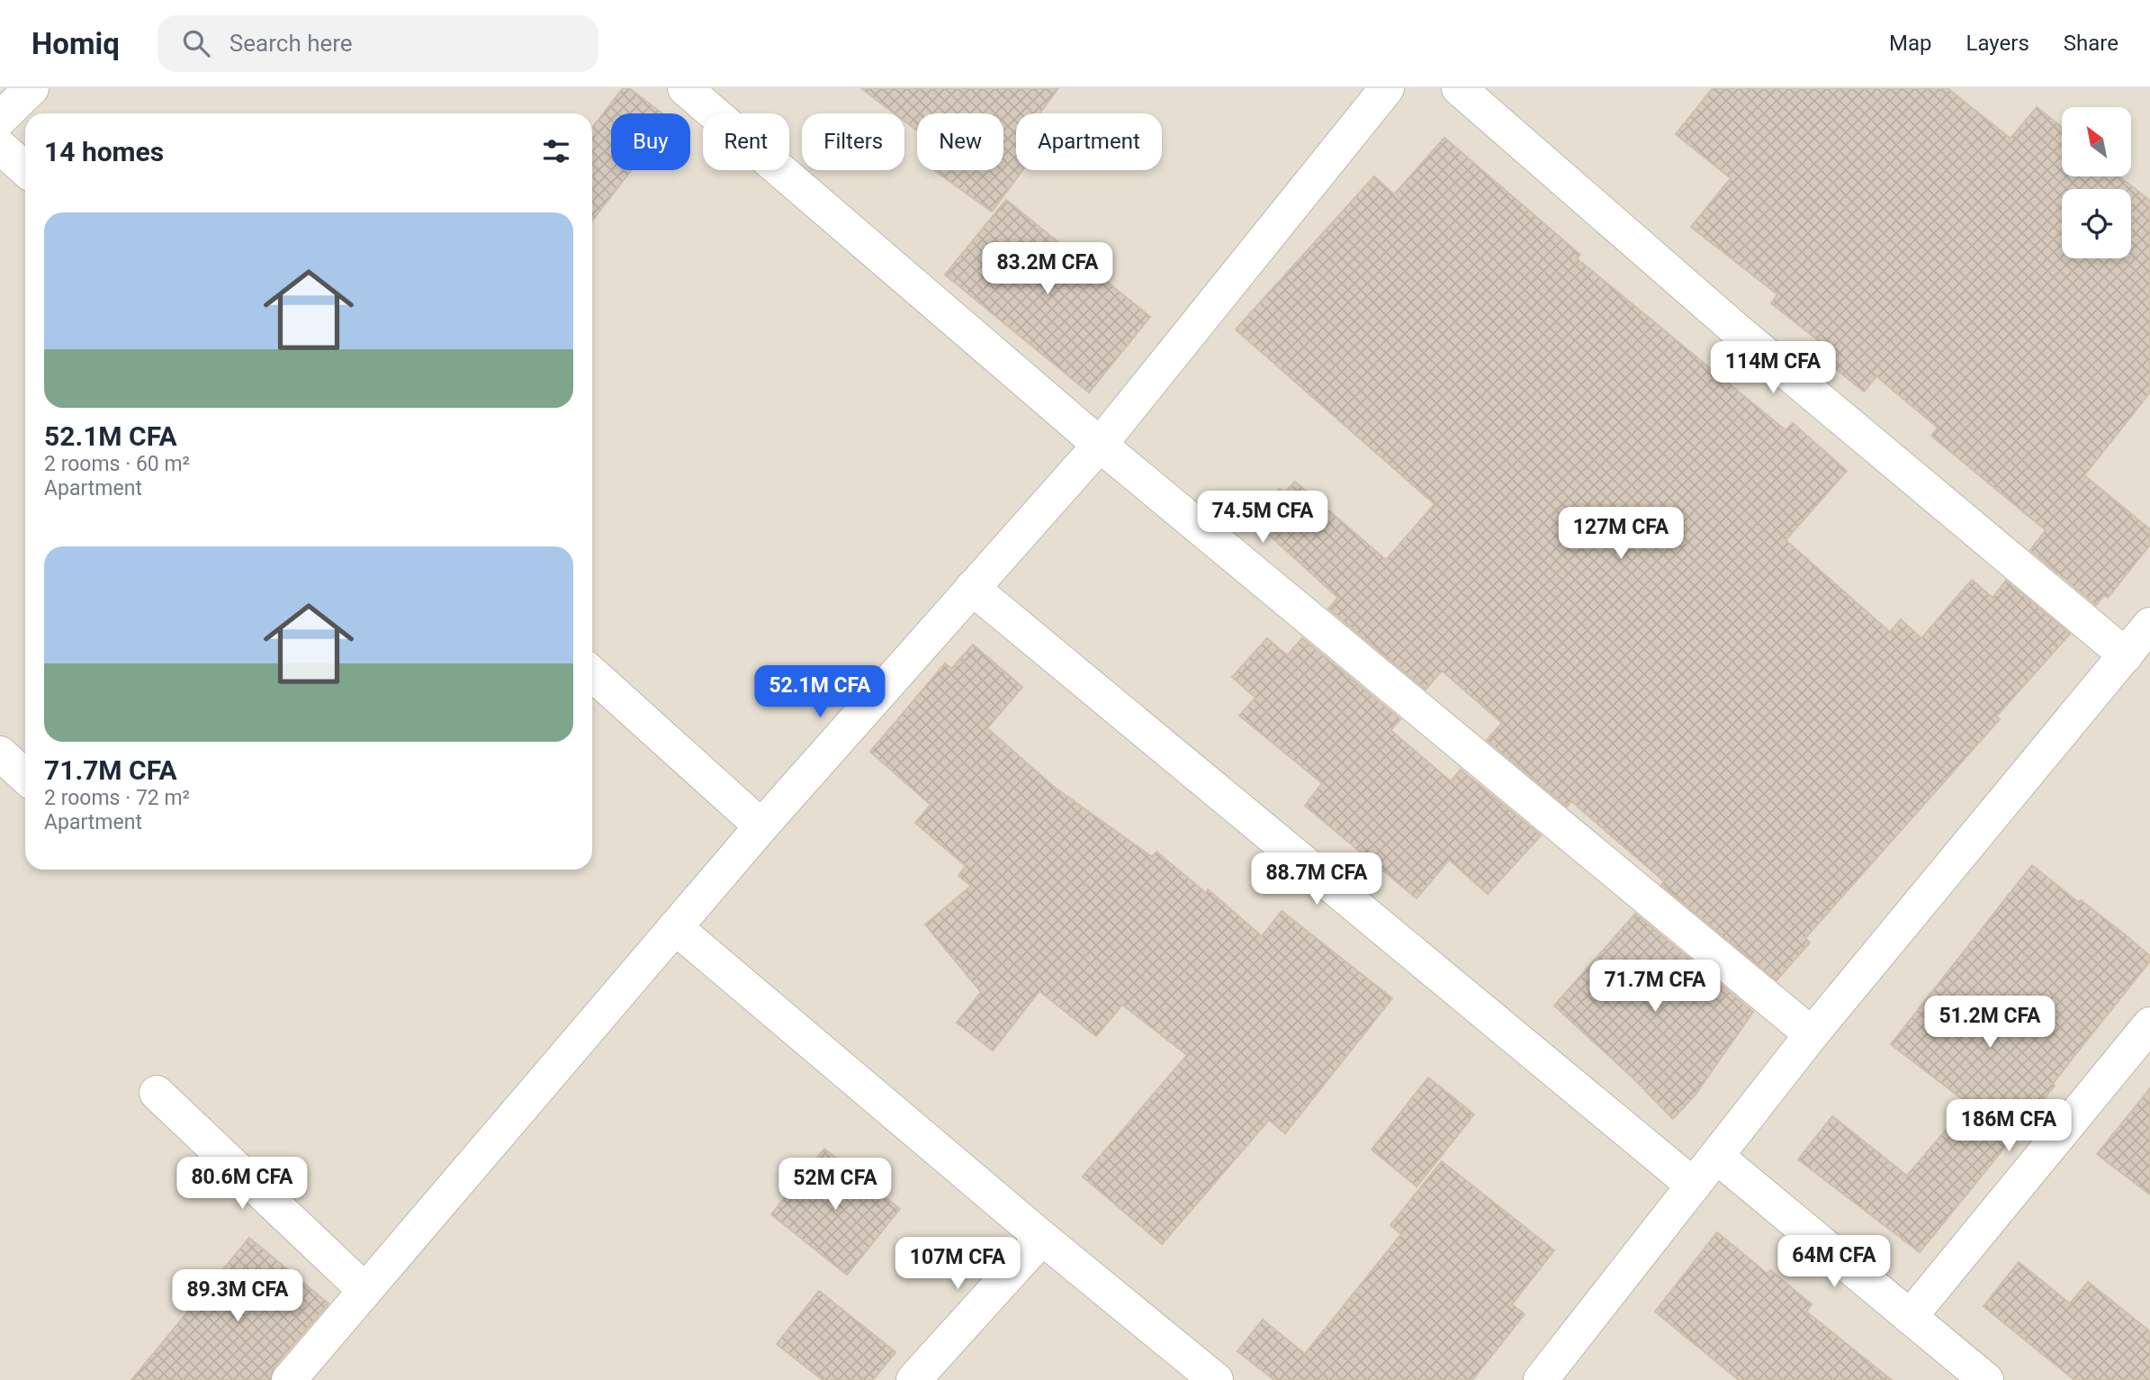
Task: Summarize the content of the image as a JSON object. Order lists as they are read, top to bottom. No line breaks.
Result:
{"north":"top left","page":{"header":"Homiq","search":"Search here","nav":["Map","Layers","Share"],"chip":["Buy","Rent","Filters","New","Apartment"],"heading":"14 homes","list":[{"name":"52.1M CFA","note":"2 rooms · 60 m² · Apartment"},{"name":"71.7M CFA","note":"2 rooms · 72 m² · Apartment"}],"price":["83.2M CFA","114M CFA","74.5M CFA","127M CFA","52.1M CFA","88.7M CFA","71.7M CFA","51.2M CFA","186M CFA","80.6M CFA","52M CFA","64M CFA","107M CFA","89.3M CFA"]}}
